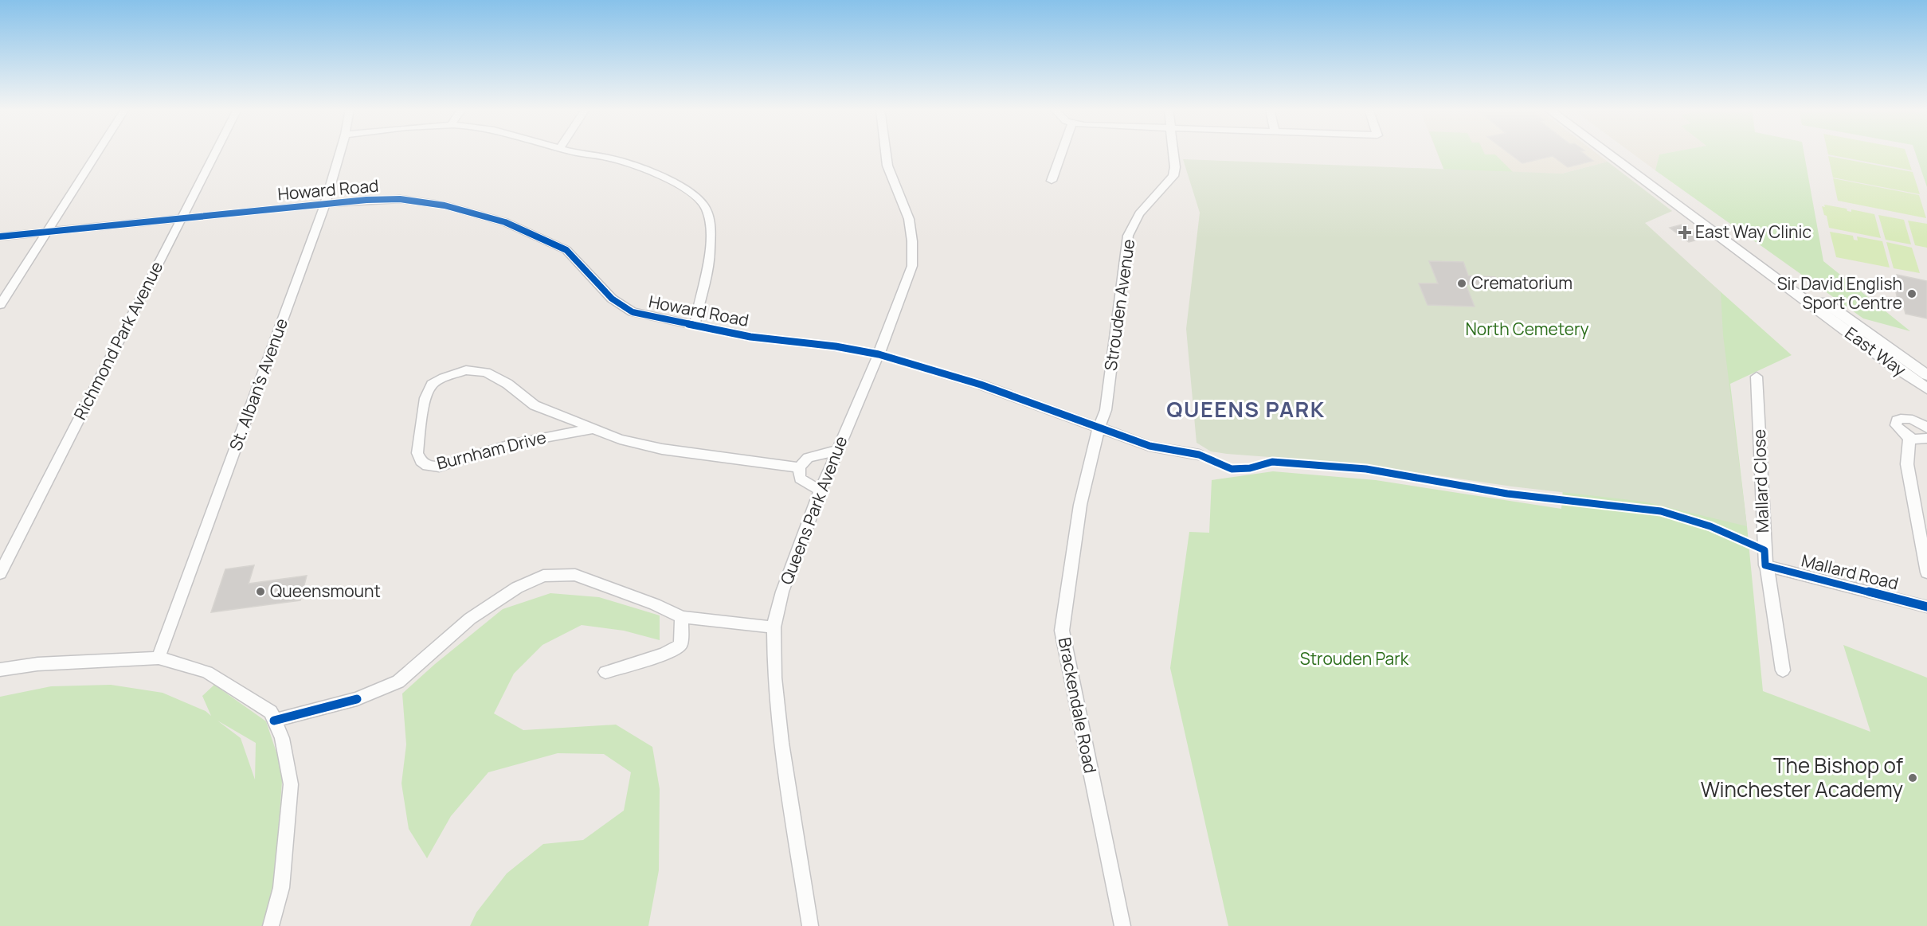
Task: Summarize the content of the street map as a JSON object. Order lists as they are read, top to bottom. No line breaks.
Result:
{"streets":{"street":["Howard Road","Strouden Avenue","Richmond Park Avenue","East Way","St. Alban's Avenue","Burnham Drive","Mallard Close","Queens Park Avenue","Mallard Road","Brackendale Road"]},"crossings":[["Howard Road","Strouden Avenue"],["Howard Road","Richmond Park Avenue"],["Howard Road","St. Alban's Avenue"],["Howard Road","Queens Park Avenue"],["Howard Road","Brackendale Road"],["Strouden Avenue","Brackendale Road"],["Mallard Close","Mallard Road"]],"districts":["QUEENS PARK"],"parks":["North Cemetery","Strouden Park"],"places":{"health":["East Way Clinic"],"other":["Crematorium","Sir David English Sport Centre","Queensmount","The Bishop of Winchester Academy"]}}
